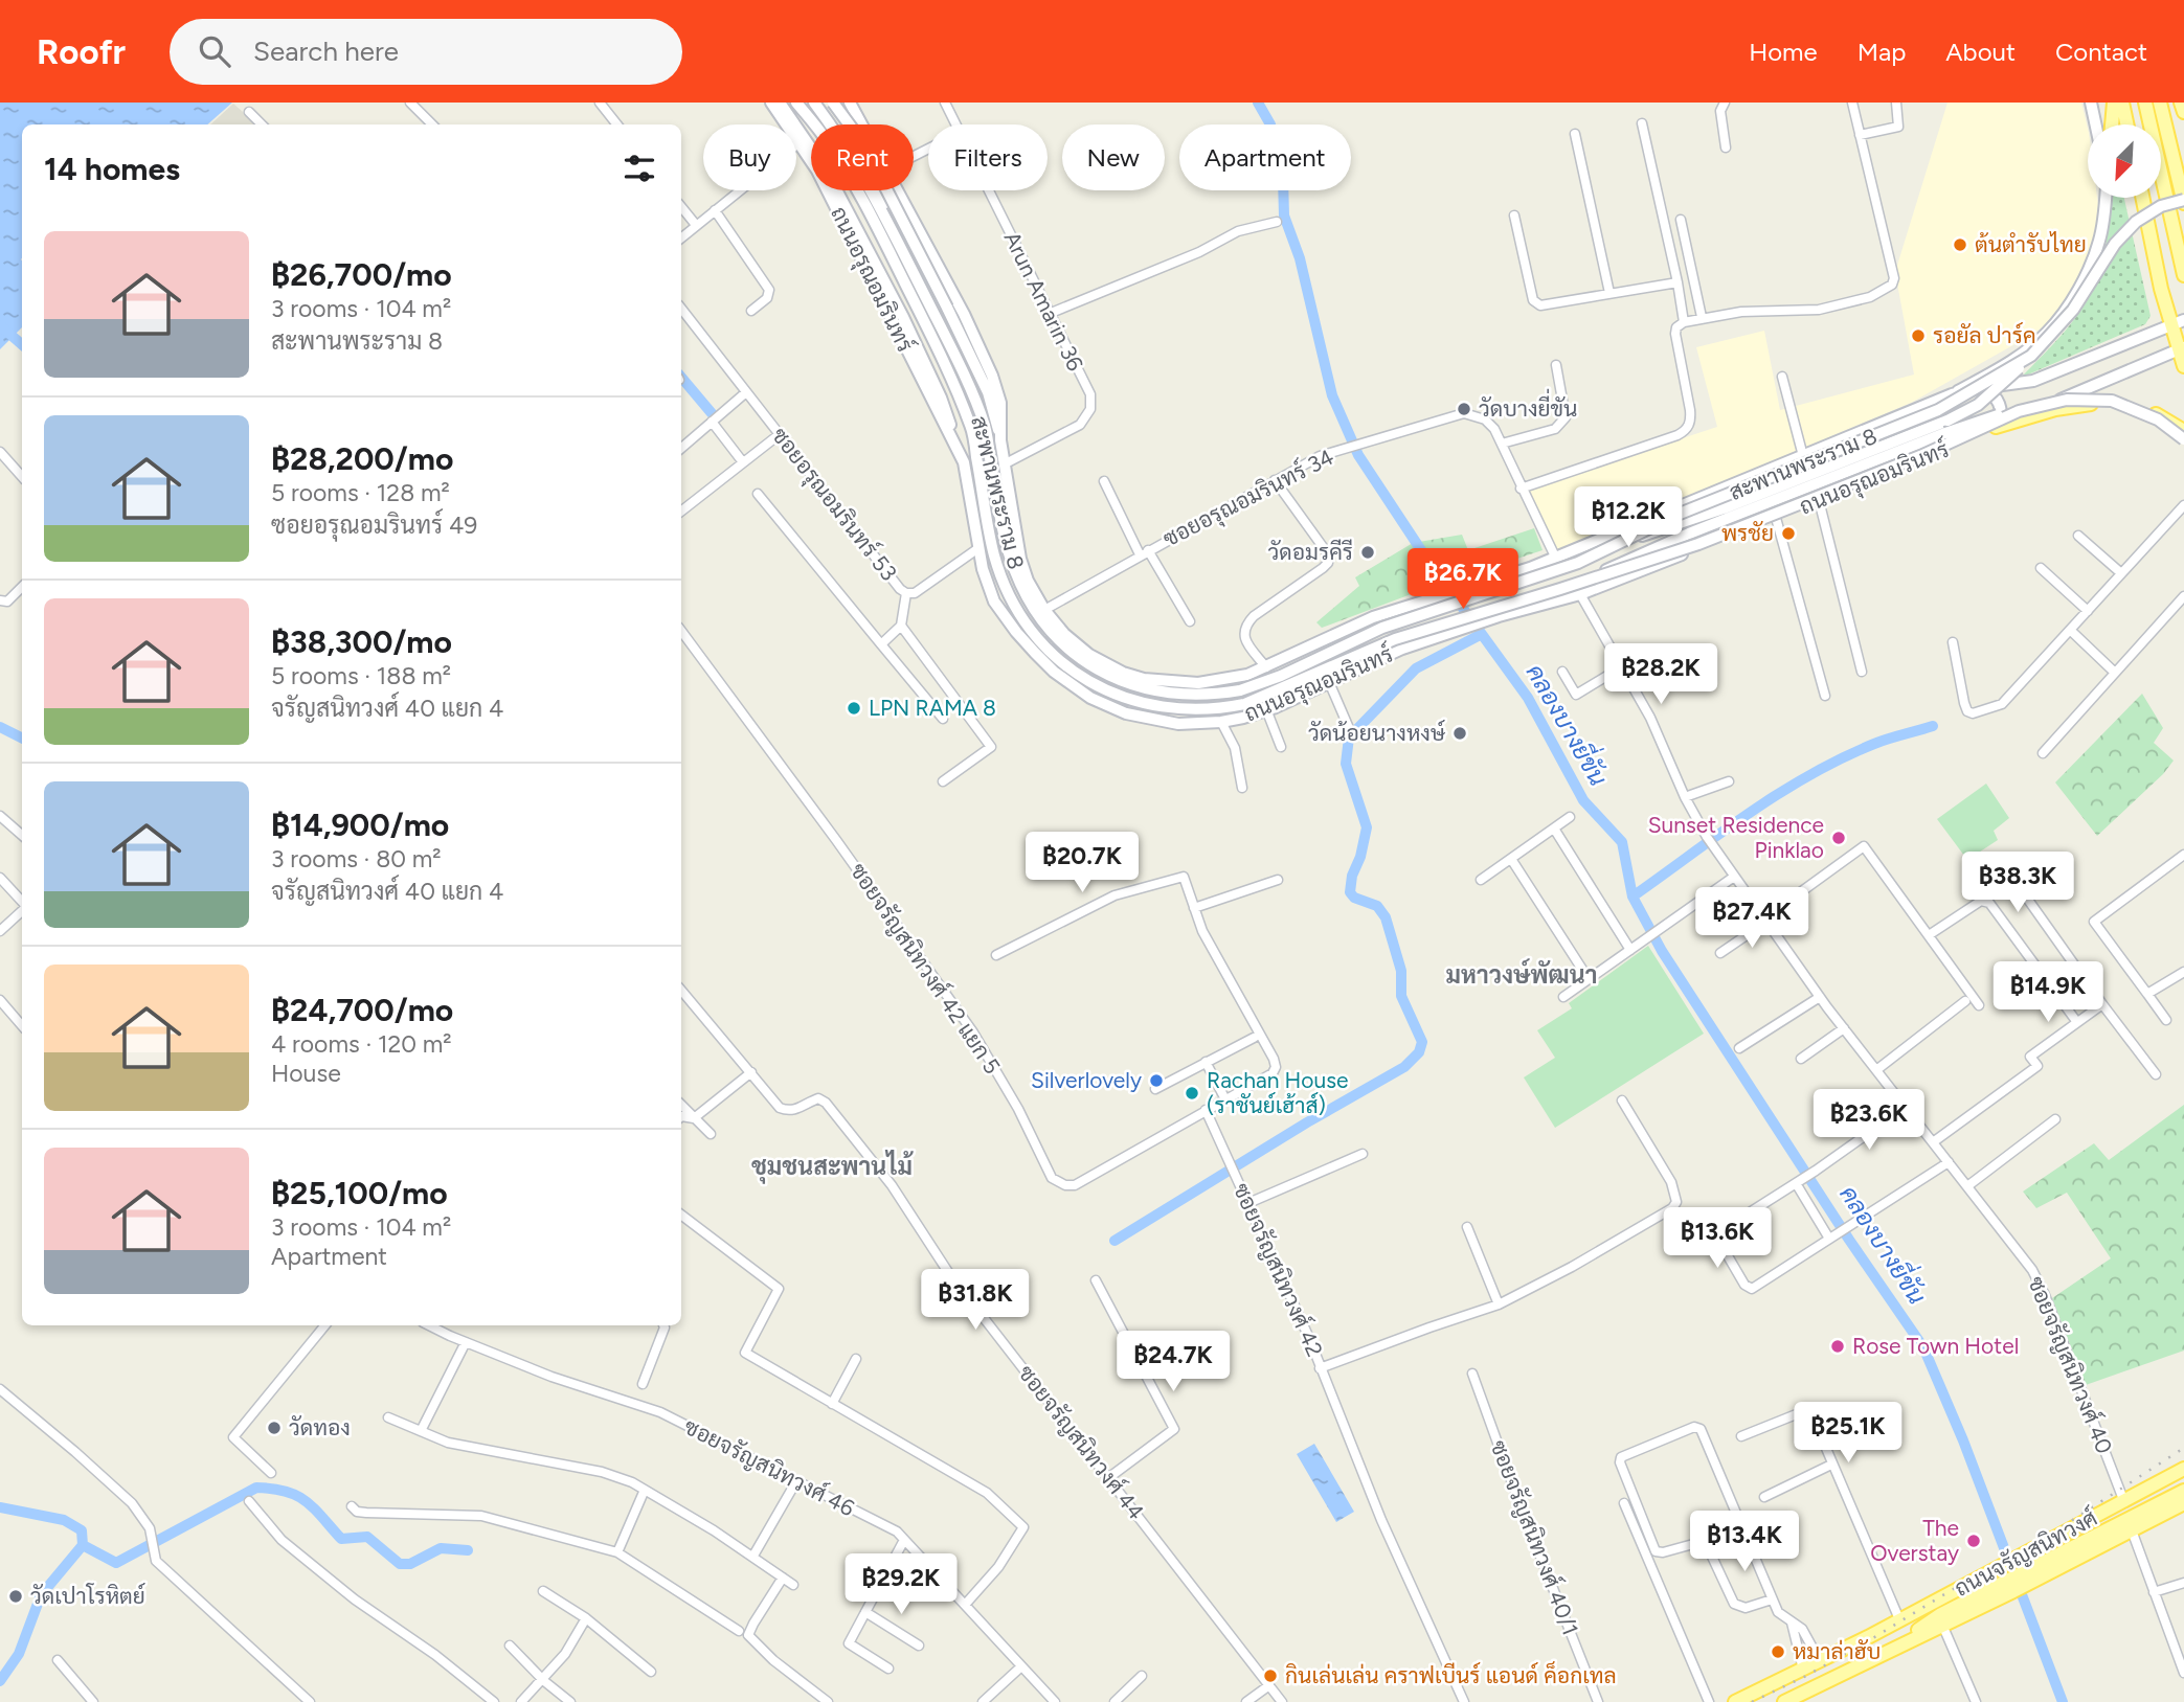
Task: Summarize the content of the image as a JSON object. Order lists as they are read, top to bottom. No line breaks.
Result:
{"streets":{"main road":["ถนนอรุณอมรินทร์","สะพานพระราม 8","ถนนจรัญสนิทวงศ์"],"street":["Arun Amarin 36","ซอยอรุณอมรินทร์ 34","ซอยอรุณอมรินทร์ 53","ซอยจรัญสนิทวงศ์ 42 แยก 5","ซอยจรัญสนิทวงศ์ 42","ซอยจรัญสนิทวงศ์ 40","ซอยจรัญสนิทวงศ์ 44","ซอยจรัญสนิทวงศ์ 46","ซอยจรัญสนิทวงศ์ 40/1"]},"crossings":[["ถนนอรุณอมรินทร์","Arun Amarin 36"],["ถนนอรุณอมรินทร์","ซอยอรุณอมรินทร์ 34"],["ถนนอรุณอมรินทร์","ซอยอรุณอมรินทร์ 53"],["ถนนอรุณอมรินทร์","ซอยจรัญสนิทวงศ์ 40"],["ซอยจรัญสนิทวงศ์ 42 แยก 5","ซอยจรัญสนิทวงศ์ 42"],["ซอยจรัญสนิทวงศ์ 40","ถนนจรัญสนิทวงศ์"]],"districts":["มหาวงษ์พัฒนา","ชุมชนสะพานไม้"],"water":["คลองบางยี่ขัน"],"places":["ต้นตำรับไทย","รอยัล ปาร์ค","วัดบางยี่ขัน","พรชัย","วัดอมรคีรี","LPN RAMA 8","วัดน้อยนางหงษ์","Sunset Residence Pinklao","Silverlovely","Rachan House (ราชันย์เฮ้าส์)","Rose Town Hotel","วัดทอง","The Overstay","วัดเปาโรหิตย์","หมาล่าฮับ","กินเล่นเล่น คราฟเบีนร์ แอนด์ ค็อกเทล"],"north":"bottom left","page":{"header":"Roofr","search":"Search here","nav":["Home","Map","About","Contact"],"chip":["Buy","Rent","Filters","New","Apartment"],"heading":"14 homes","list":[{"name":"฿26,700/mo","note":"3 rooms · 104 m² · สะพานพระราม 8"},{"name":"฿28,200/mo","note":"5 rooms · 128 m² · ซอยอรุณอมรินทร์ 49"},{"name":"฿38,300/mo","note":"5 rooms · 188 m² · จรัญสนิทวงศ์ 40 แยก 4"},{"name":"฿14,900/mo","note":"3 rooms · 80 m² · จรัญสนิทวงศ์ 40 แยก 4"},{"name":"฿24,700/mo","note":"4 rooms · 120 m² · House"},{"name":"฿25,100/mo","note":"3 rooms · 104 m² · Apartment"}],"price":["฿12.2K","฿26.7K","฿28.2K","฿20.7K","฿38.3K","฿27.4K","฿14.9K","฿23.6K","฿13.6K","฿31.8K","฿24.7K","฿25.1K","฿13.4K","฿29.2K"]}}
